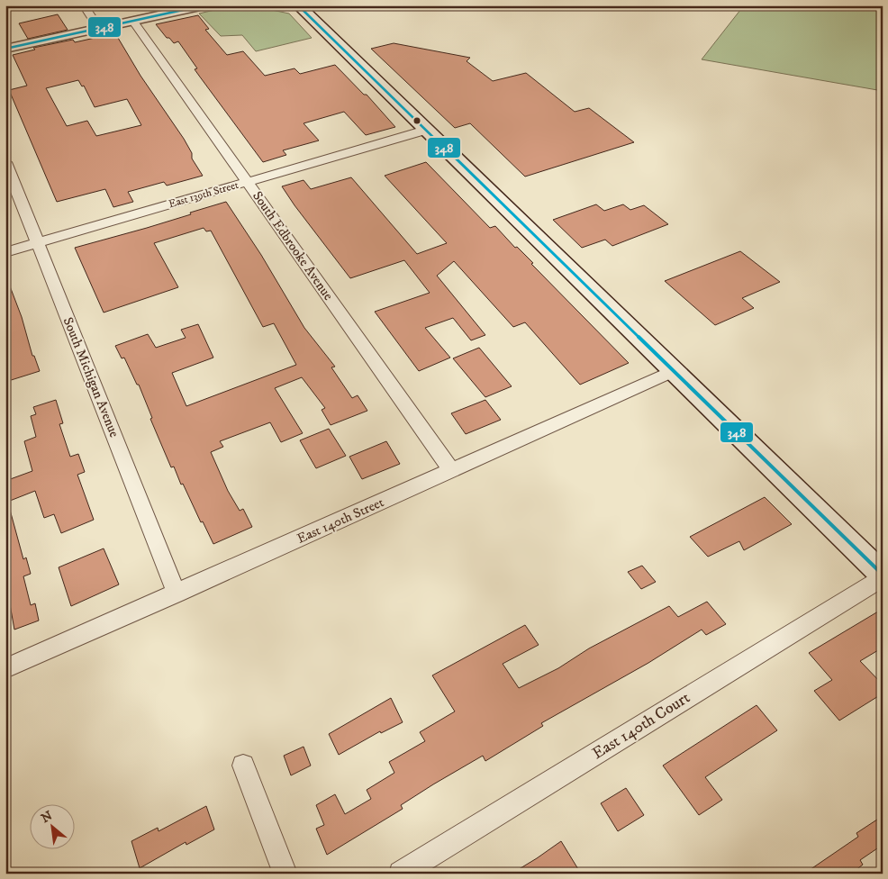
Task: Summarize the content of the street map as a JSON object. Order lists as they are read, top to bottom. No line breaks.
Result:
{"streets":{"street":["East 139th Street","South Edbrooke Avenue","South Michigan Avenue","East 140th Street","East 140th Court"]},"crossings":[["East 139th Street","South Edbrooke Avenue"],["East 139th Street","South Michigan Avenue"],["South Edbrooke Avenue","East 140th Street"],["South Michigan Avenue","East 140th Street"]],"lines":["transit line 348"],"north":"top left"}
